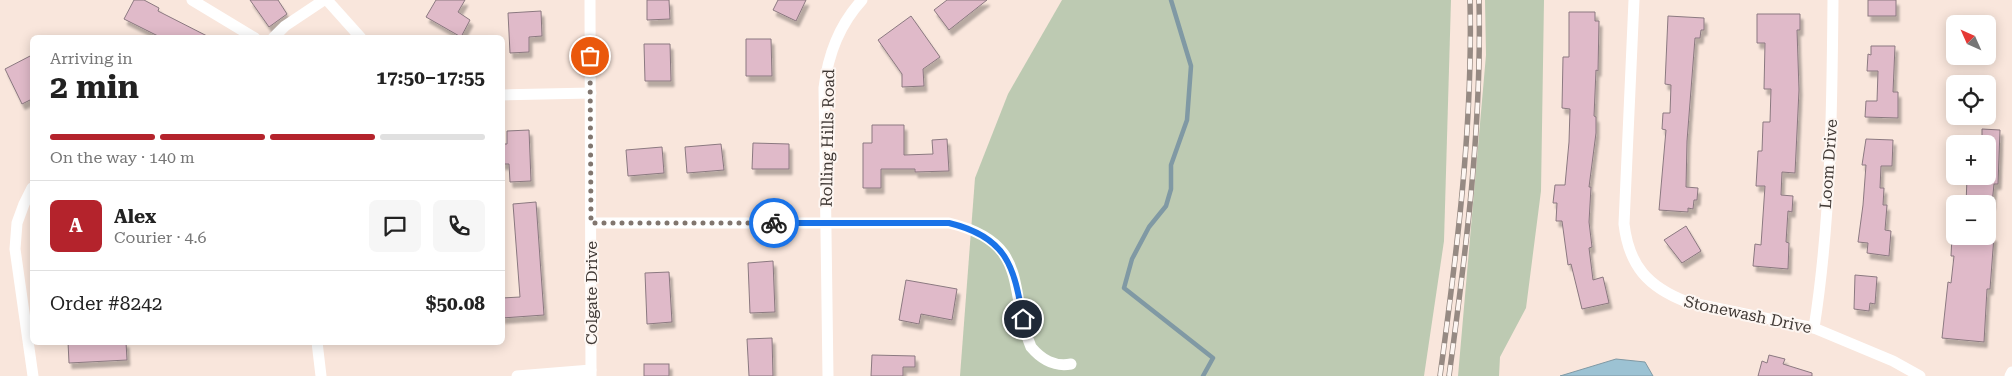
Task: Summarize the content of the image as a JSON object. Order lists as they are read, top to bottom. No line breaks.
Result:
{"streets":{"street":["Rolling Hills Road","Loom Drive","Colgate Drive","Stonewash Drive"]},"crossings":[["Loom Drive","Stonewash Drive"]],"north":"top left","page":{"map_buttons":["+","−"],"heading":["2 min","Arriving in","17:50–17:55"],"panel":["Alex","Courier · 4.6","Order #8242","$50.08"],"bar":"On the way · 140 m","round":"A"}}
